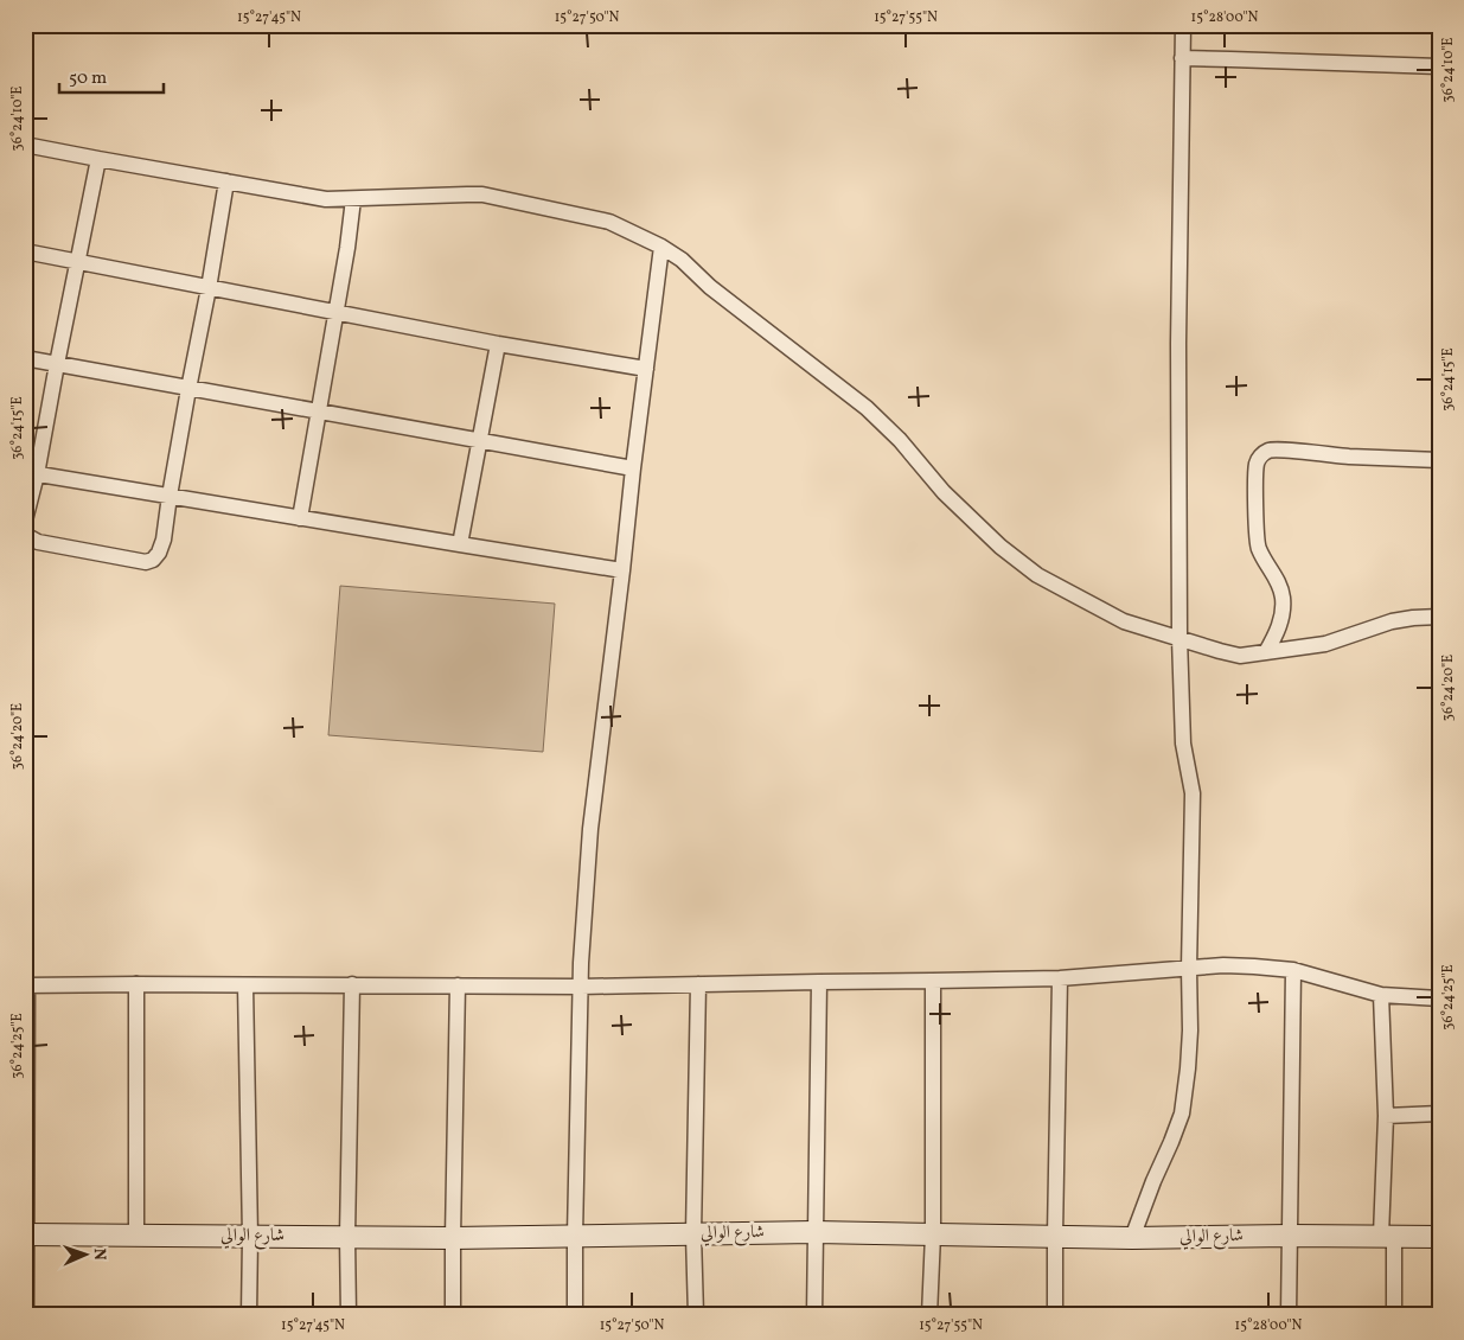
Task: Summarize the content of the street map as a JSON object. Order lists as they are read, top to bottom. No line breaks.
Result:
{"streets":{"main road":["شارع الوالي"]},"scale_bar":"50 m","north":"right","coordinates":["15°27'45\"N","15°27'50\"N","15°27'55\"N","15°28'00\"N","36°24'10\"E","36°24'15\"E","36°24'20\"E","36°24'25\"E"]}
